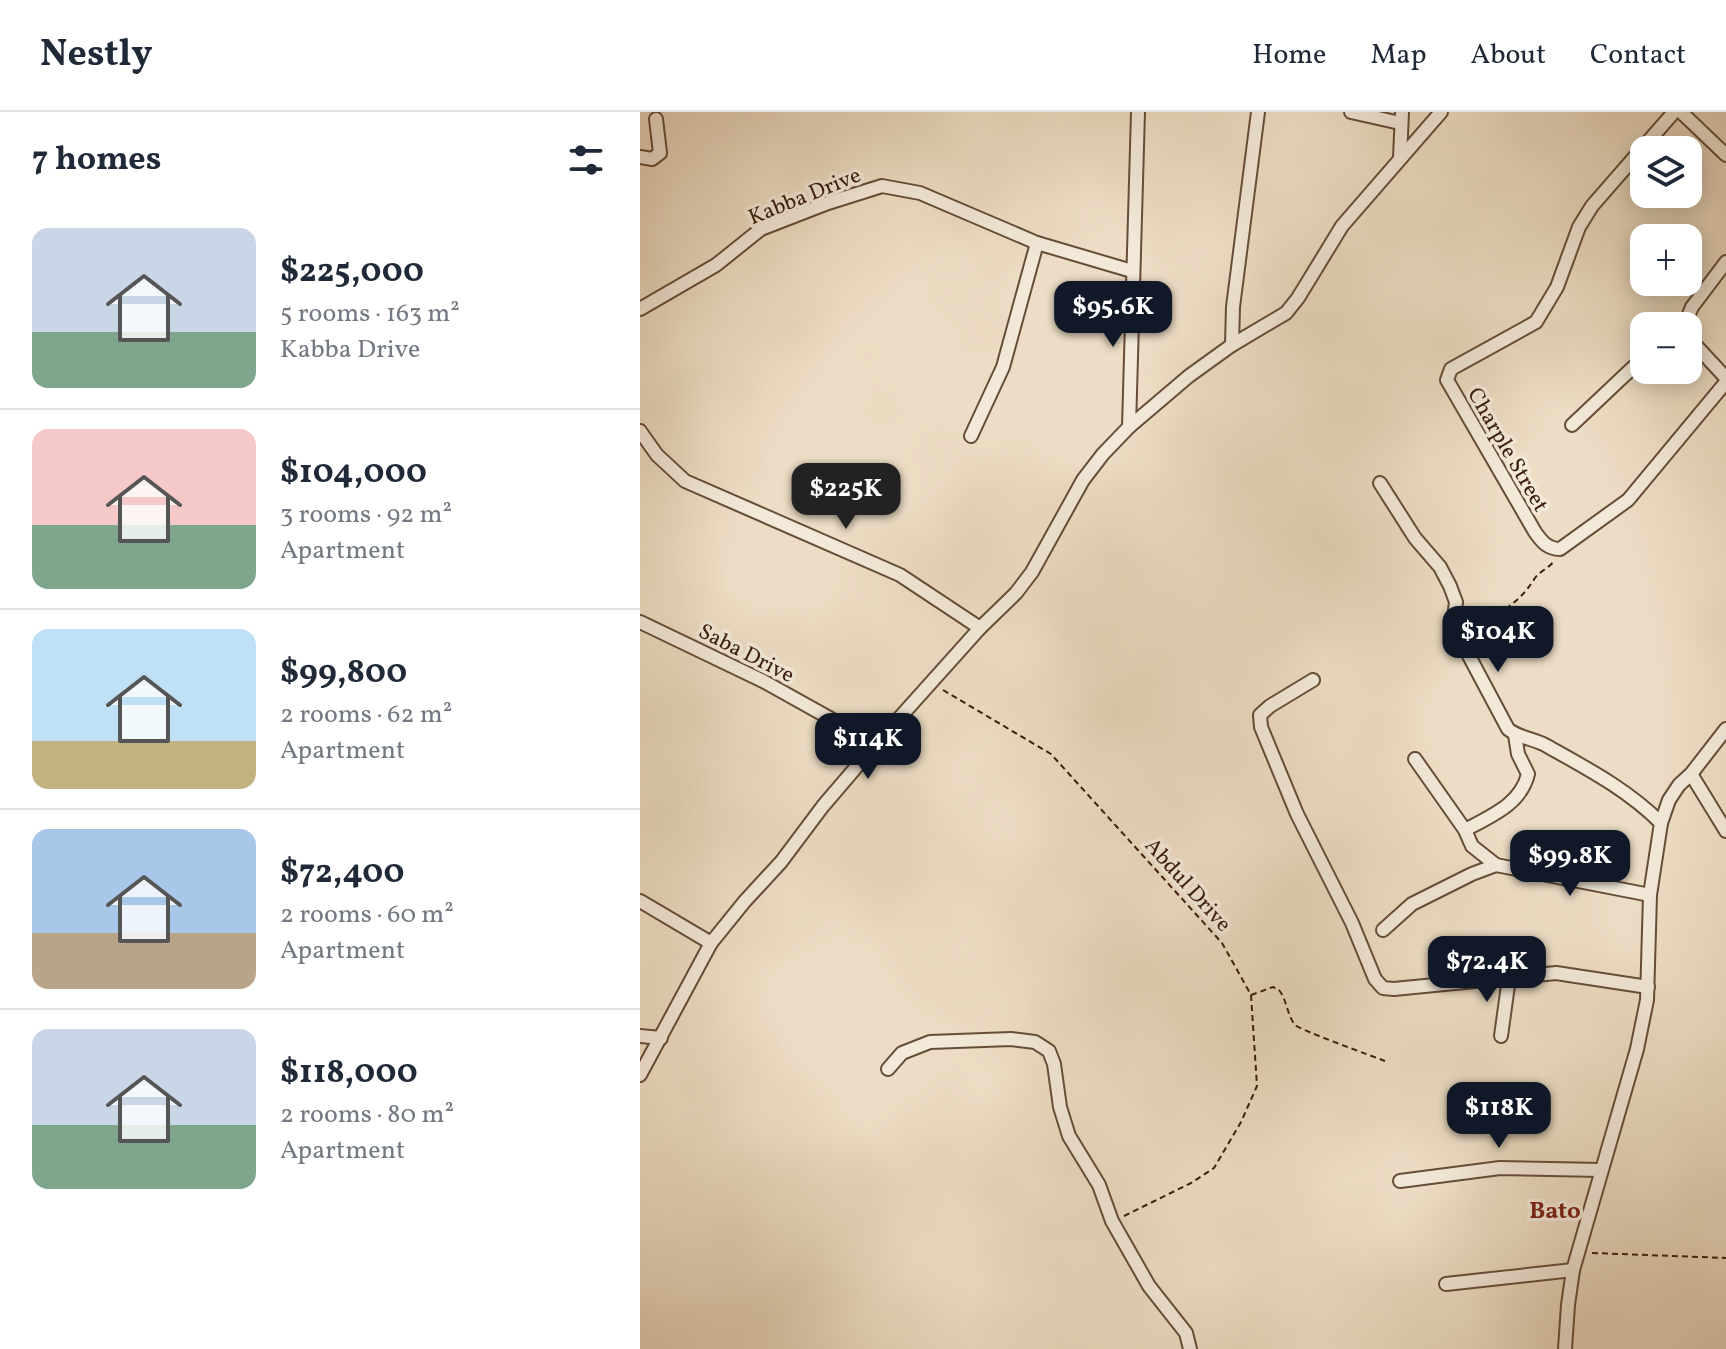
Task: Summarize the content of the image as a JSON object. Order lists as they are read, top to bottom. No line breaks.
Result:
{"streets":{"street":["Kabba Drive","Charple Street","Saba Drive"],"path":["Abdul Drive"]},"districts":["Bato"],"page":{"header":"Nestly","nav":["Home","Map","About","Contact"],"heading":"7 homes","map_buttons":["+","−"],"list":[{"name":"$225,000","note":"5 rooms · 163 m² · Kabba Drive"},{"name":"$104,000","note":"3 rooms · 92 m² · Apartment"},{"name":"$99,800","note":"2 rooms · 62 m² · Apartment"},{"name":"$72,400","note":"2 rooms · 60 m² · Apartment"},{"name":"$118,000","note":"2 rooms · 80 m² · Apartment"}],"price":["$95.6K","$225K","$104K","$114K","$99.8K","$72.4K","$118K"]}}
